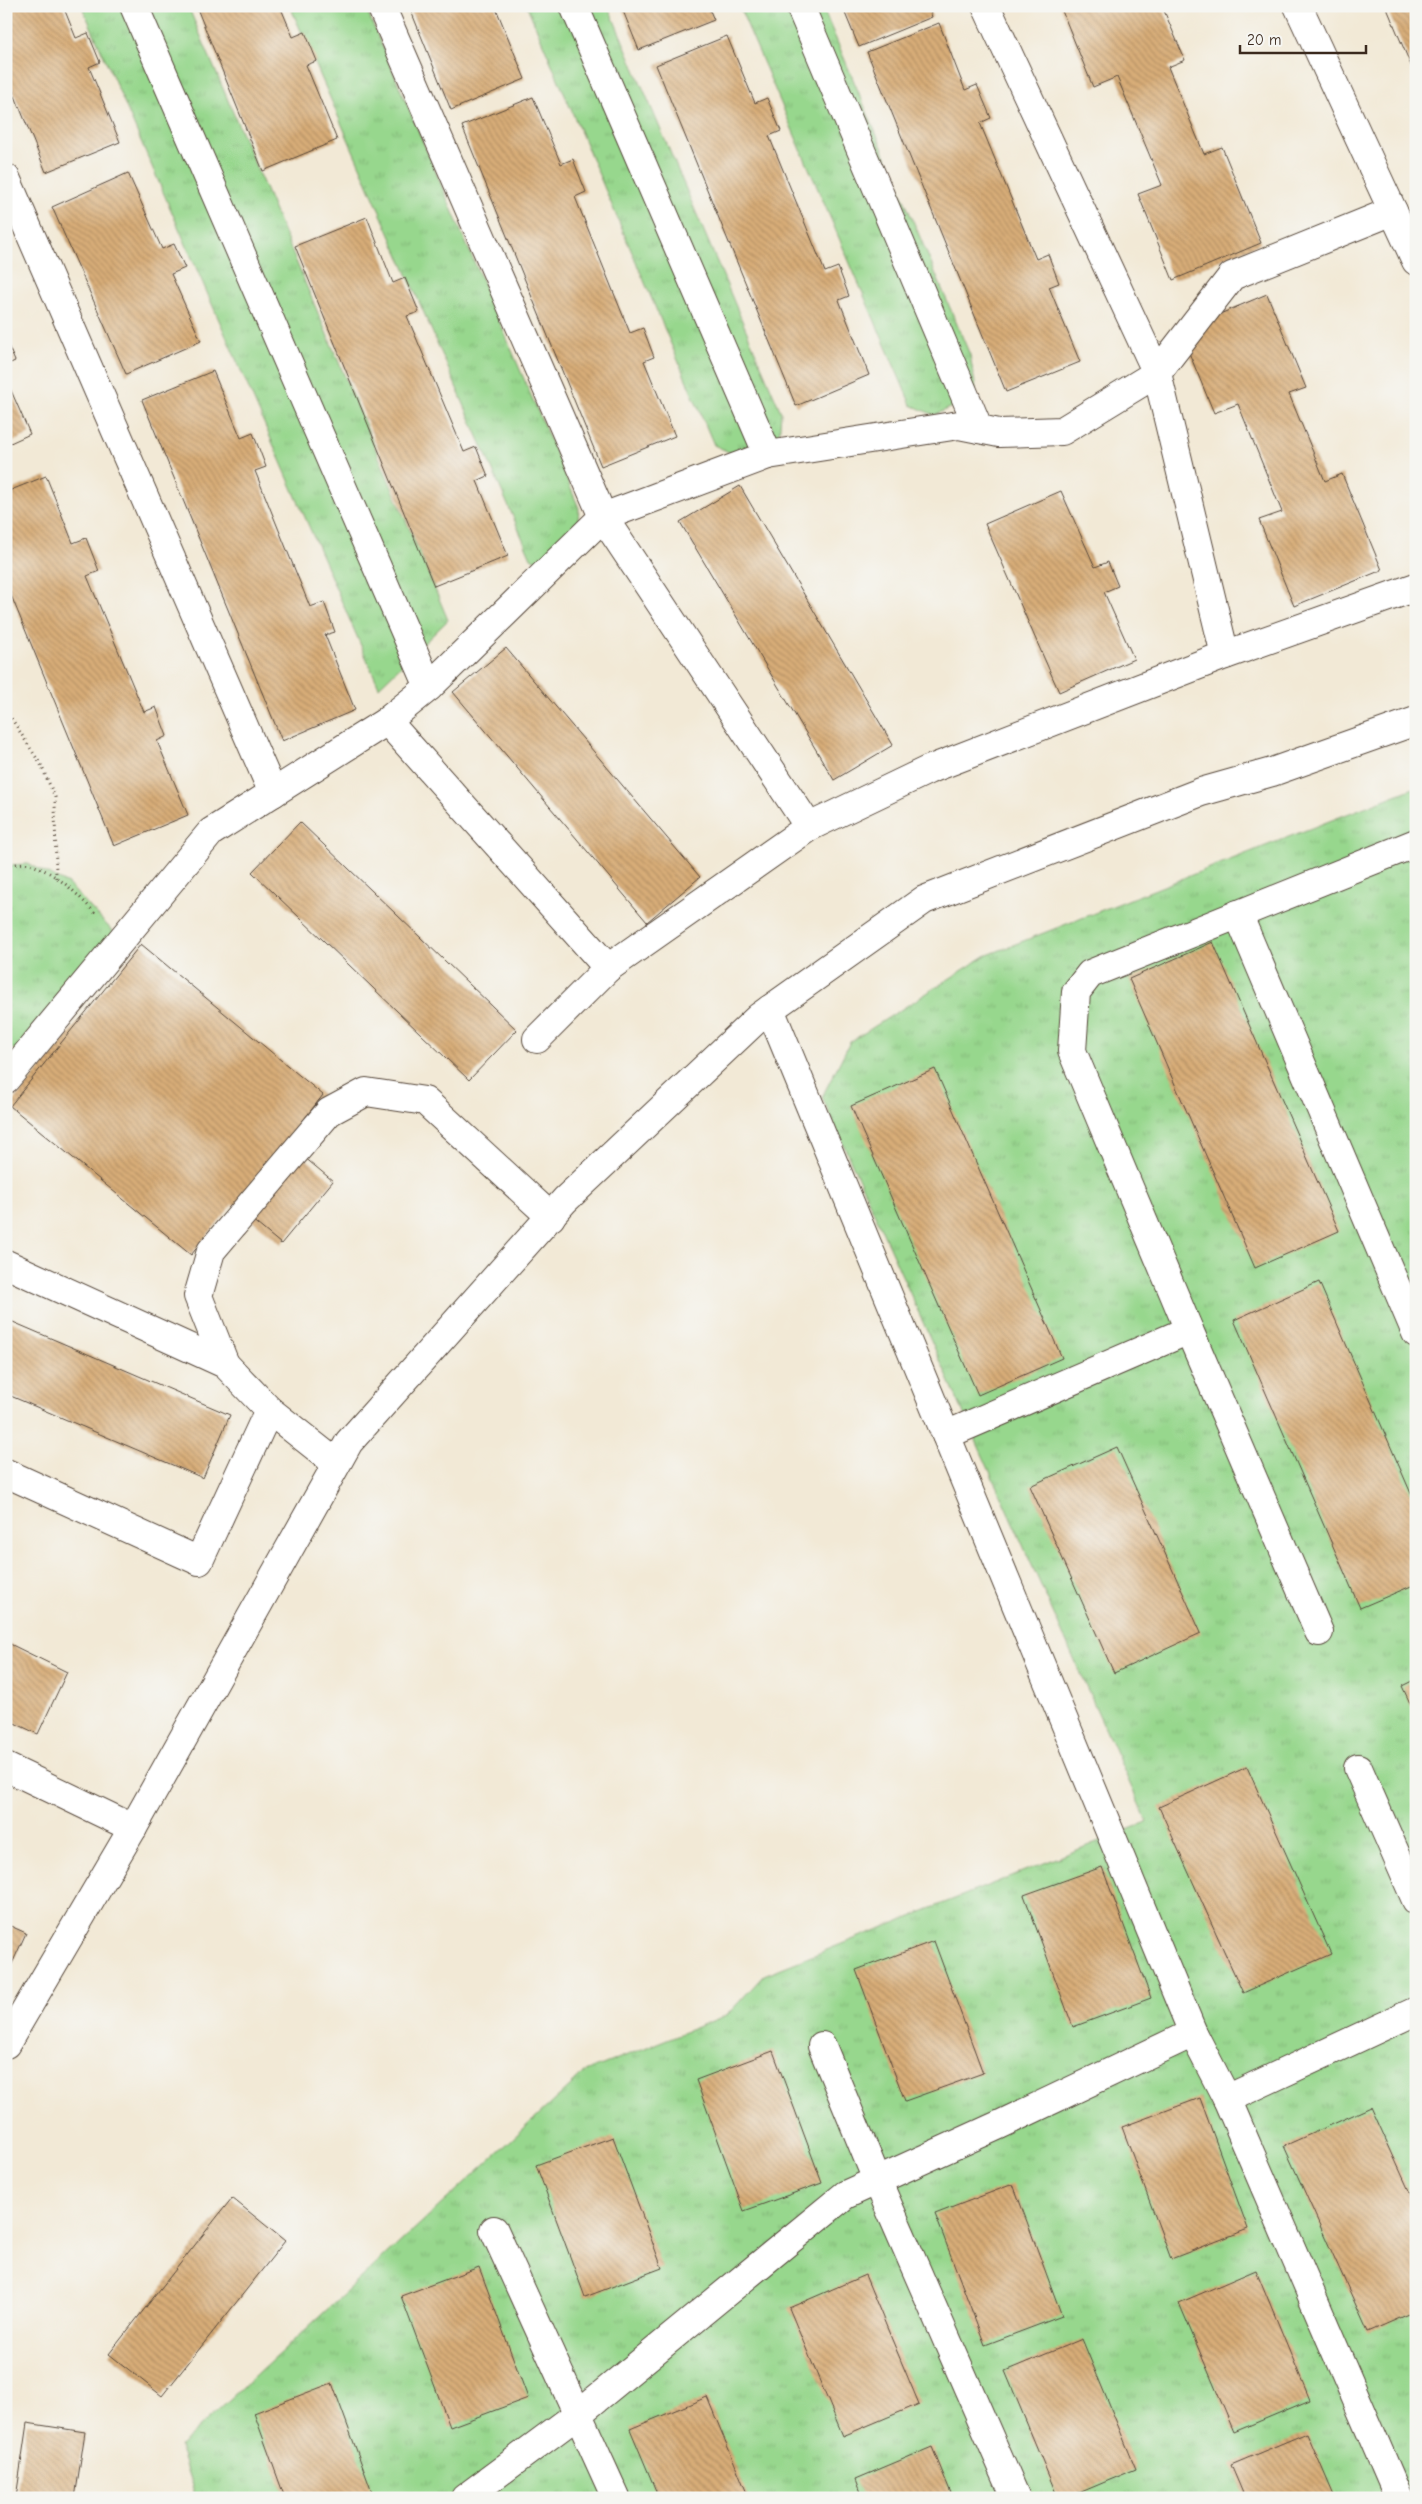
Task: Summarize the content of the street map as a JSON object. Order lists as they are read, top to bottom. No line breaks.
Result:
{"scale_bar":"20 m"}
